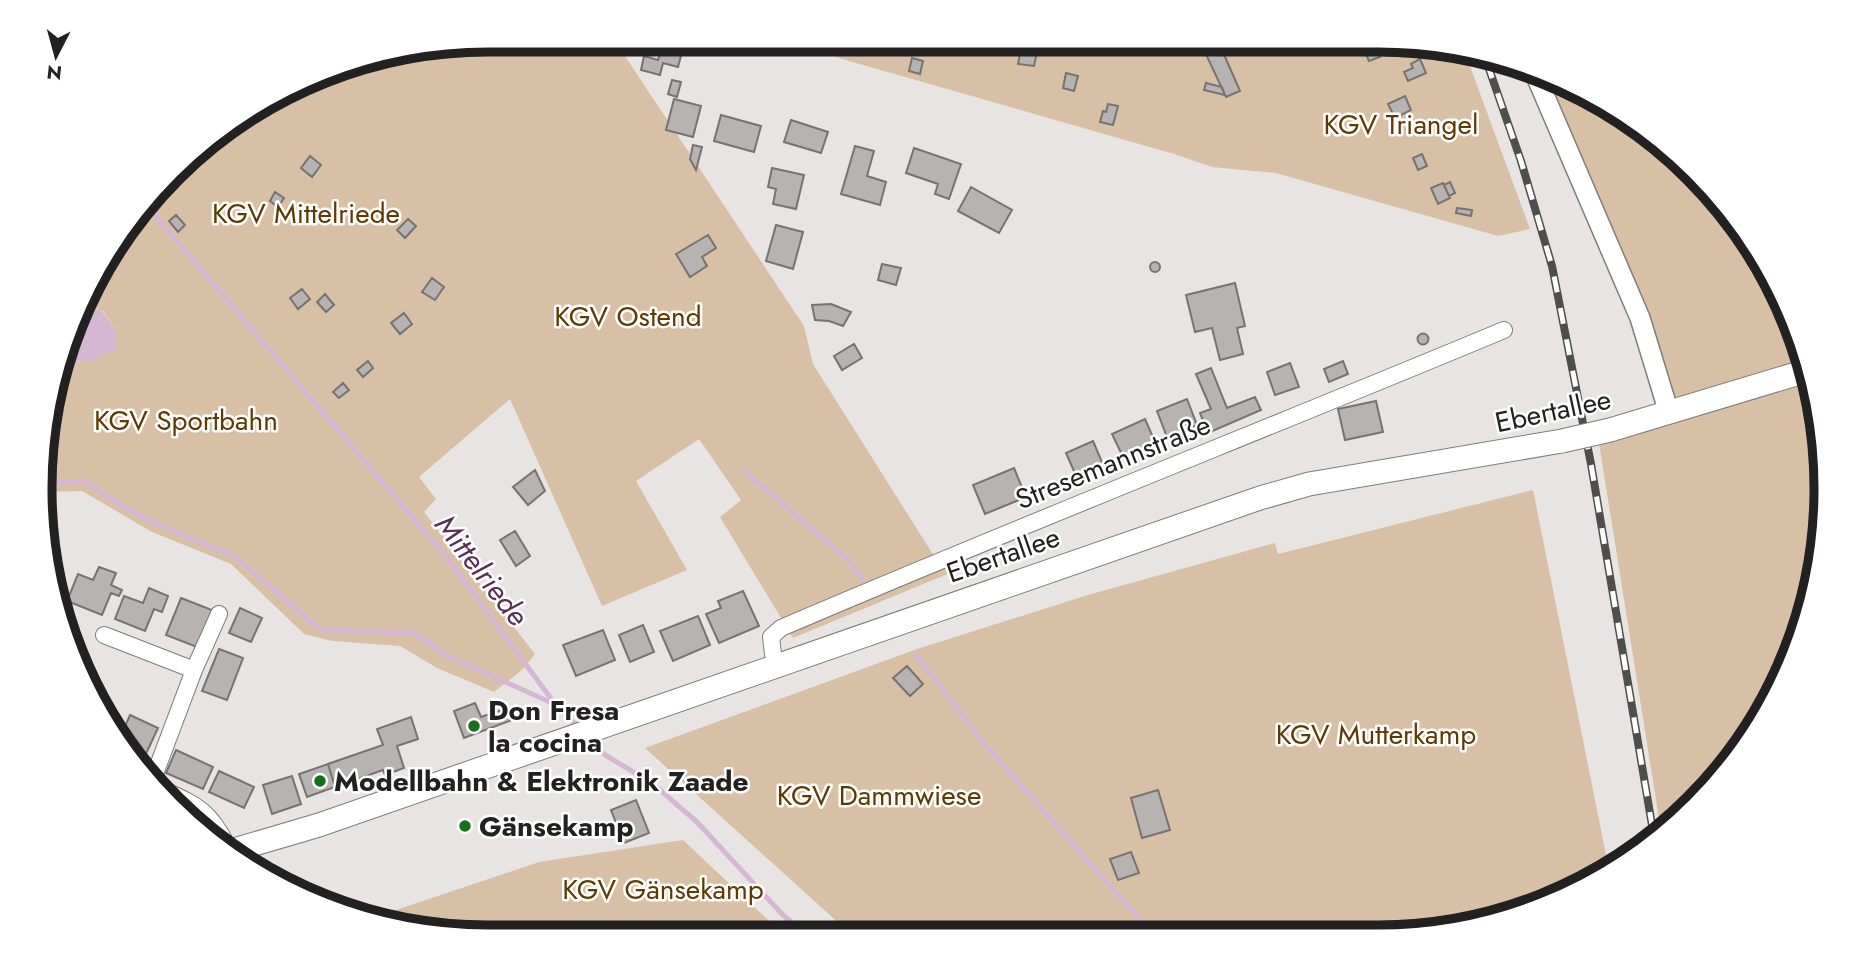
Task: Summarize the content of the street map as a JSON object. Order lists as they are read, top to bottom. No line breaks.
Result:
{"streets":{"main road":["Ebertallee"],"street":["Stresemannstraße"]},"crossings":[["Ebertallee","Stresemannstraße"]],"water":["Mittelriede"],"parks":["KGV Triangel","KGV Mittelriede","KGV Ostend","KGV Sportbahn","KGV Mutterkamp","KGV Dammwiese","KGV Gänsekamp"],"places":["Don Fresa la cocina","Modellbahn & Elektronik Zaade","Gänsekamp"],"north":"bottom"}
